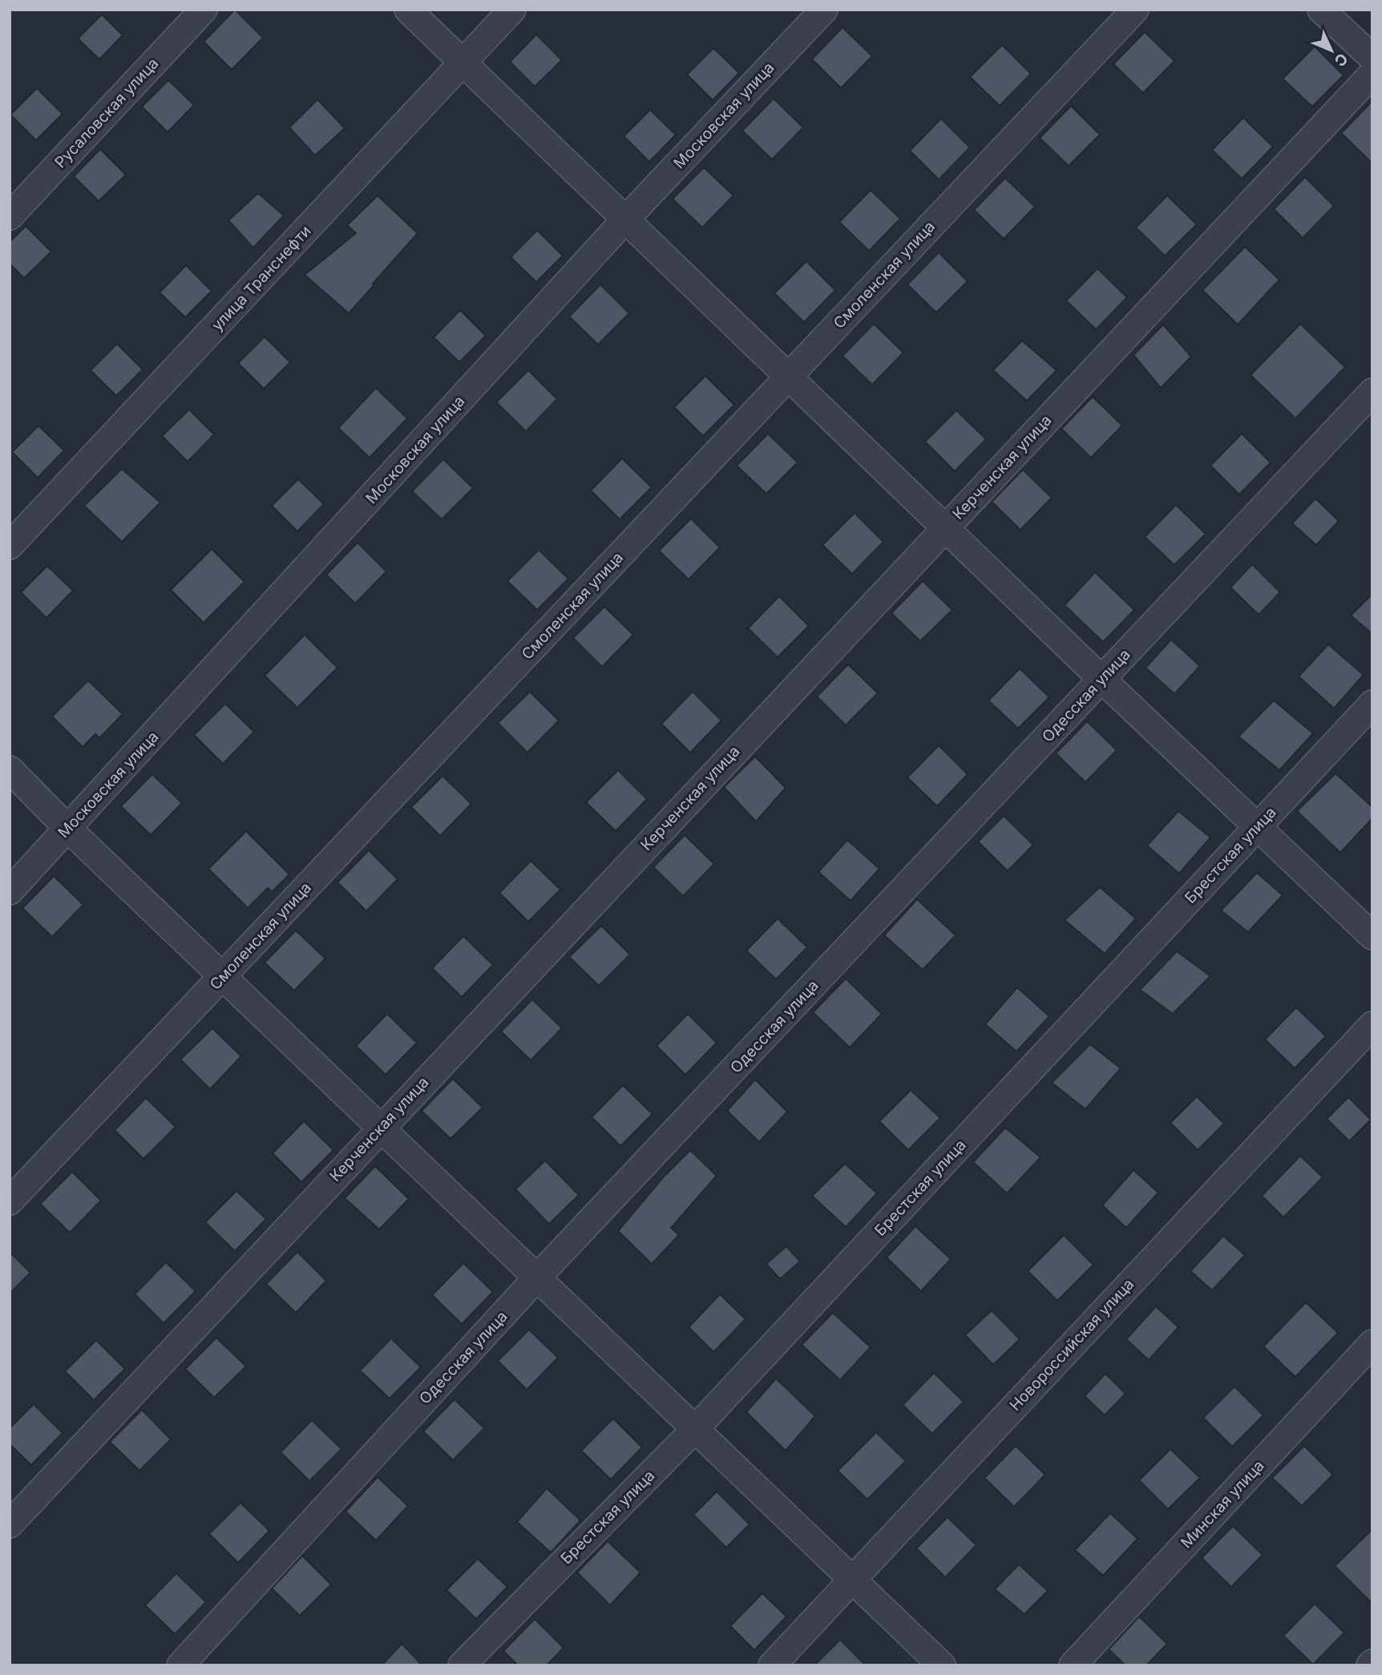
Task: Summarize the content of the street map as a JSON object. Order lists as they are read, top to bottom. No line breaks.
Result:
{"streets":{"street":["Русаловская улица","Московская улица","Смоленская улица","улица Транснефти","Керченская улица","Одесская улица","Брестская улица","Новороссийская улица","Минская улица"]},"north":"bottom right"}
